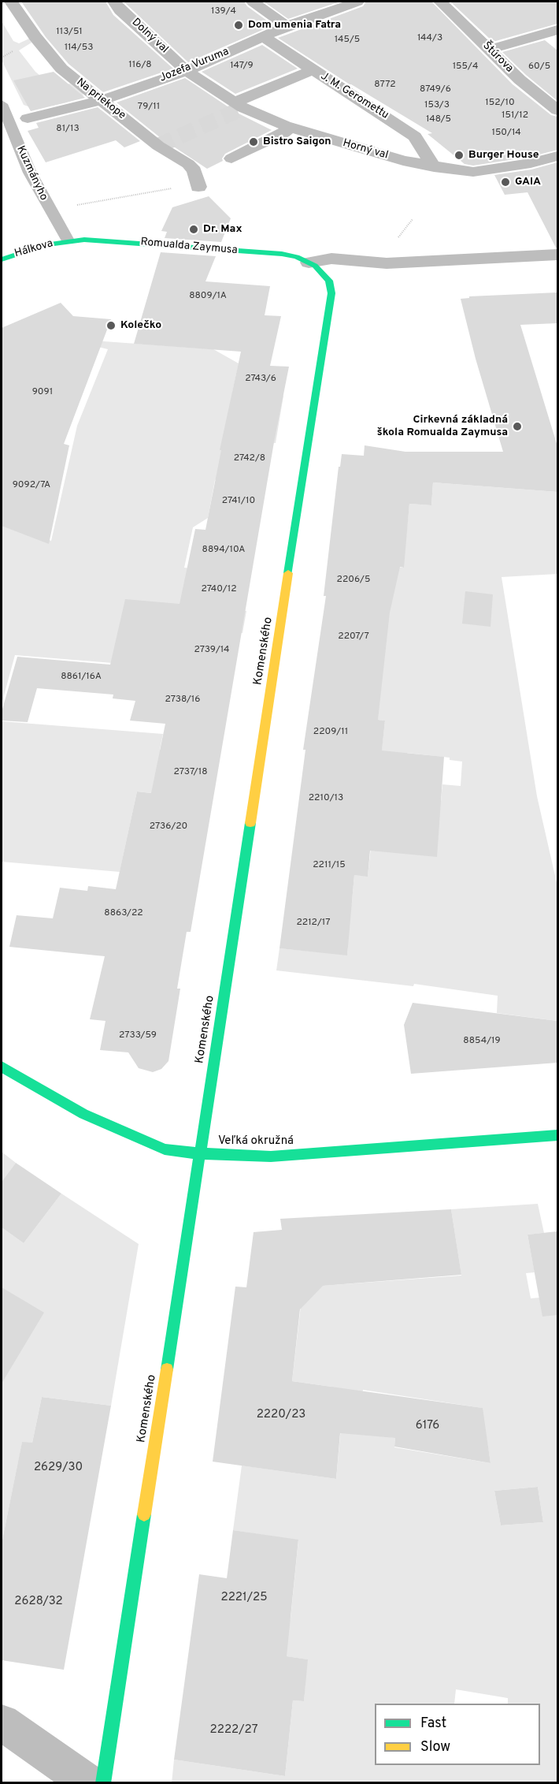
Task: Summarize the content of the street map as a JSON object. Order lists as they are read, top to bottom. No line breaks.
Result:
{"streets":{"street":["Dolný val","Štúrova","Jozefa Vuruma","J. M. Geromettu","Na priekope","Horný val","Romualda Zaymusa","Hálkova","Komenského","Veľká okružná"],"lane":["Kuzmányho"]},"crossings":[["Dolný val","Jozefa Vuruma"],["Dolný val","Horný val"],["Jozefa Vuruma","J. M. Geromettu"],["Jozefa Vuruma","Na priekope"],["Jozefa Vuruma","Horný val"],["J. M. Geromettu","Horný val"],["Kuzmányho","Romualda Zaymusa"],["Kuzmányho","Hálkova"],["Romualda Zaymusa","Hálkova"],["Romualda Zaymusa","Komenského"],["Komenského","Veľká okružná"]],"places":["Dom umenia Fatra","Bistro Saigon","Burger House","GAIA","Dr. Max","Kolečko","Cirkevná základná škola Romualda Zaymusa"],"house_numbers":["139/4","113/51","144/3","145/5","114/53","116/8","147/9","155/4","60/5","8772","8749/6","152/10","153/3","79/11","151/12","148/5","81/13","150/14","8809/1A","2743/6","9091","2742/8","9092/7A","2741/10","8894/10A","2206/5","2740/12","2207/7","2739/14","8861/16A","2738/16","2209/11","2737/18","2210/13","2736/20","2211/15","8863/22","2212/17","2733/59","8854/19","2220/23","6176","2629/30","2221/25","2628/32","2222/27"],"legend":["Fast","Slow"]}
